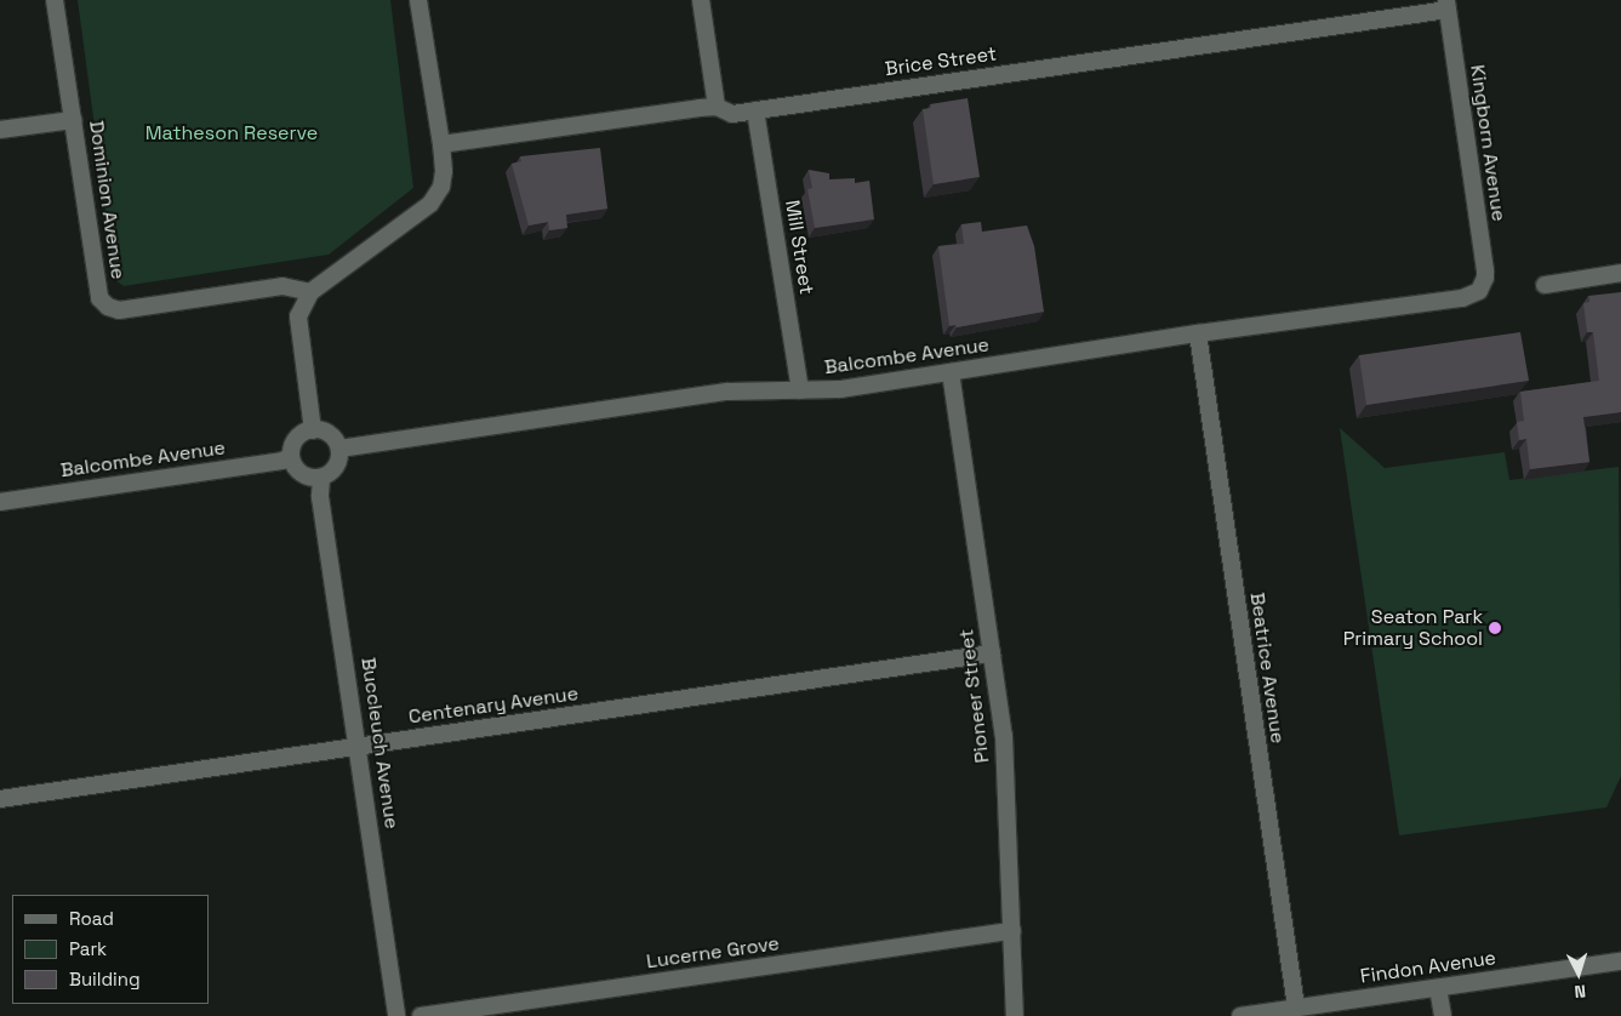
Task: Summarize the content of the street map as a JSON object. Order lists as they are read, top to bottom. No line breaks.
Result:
{"streets":{"street":["Brice Street","Kingborn Avenue","Dominion Avenue","Mill Street","Balcombe Avenue","Beatrice Avenue","Pioneer Street","Centenary Avenue","Buccleuch Avenue","Lucerne Grove","Findon Avenue"]},"crossings":[["Brice Street","Kingborn Avenue"],["Brice Street","Mill Street"],["Kingborn Avenue","Balcombe Avenue"],["Mill Street","Balcombe Avenue"],["Balcombe Avenue","Beatrice Avenue"],["Balcombe Avenue","Pioneer Street"],["Balcombe Avenue","Buccleuch Avenue"],["Beatrice Avenue","Findon Avenue"],["Pioneer Street","Centenary Avenue"],["Pioneer Street","Lucerne Grove"],["Centenary Avenue","Buccleuch Avenue"]],"parks":["Matheson Reserve"],"places":["Seaton Park Primary School"],"legend":["Road","Park","Building"],"north":"bottom"}
